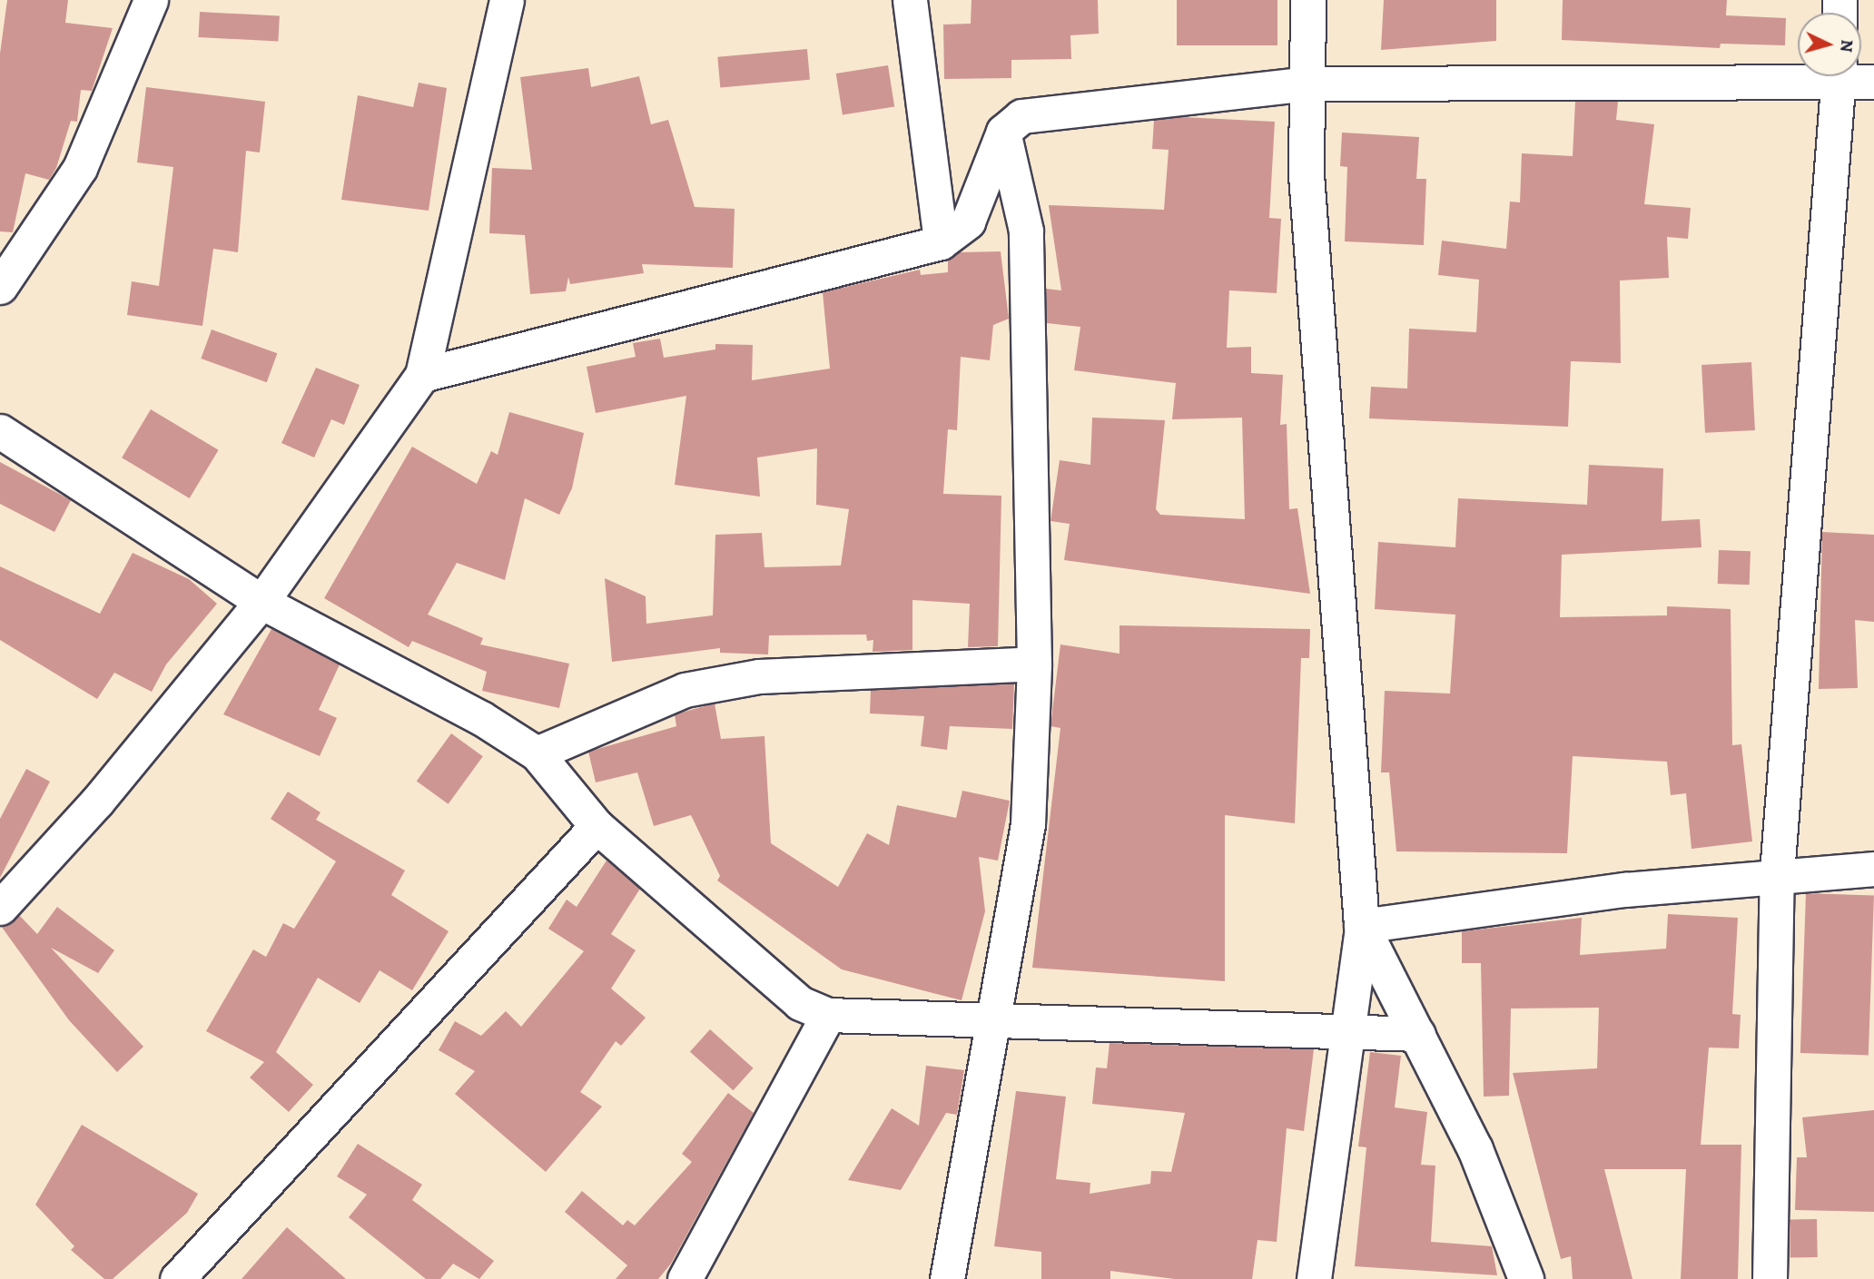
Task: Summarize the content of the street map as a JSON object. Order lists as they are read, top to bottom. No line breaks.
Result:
{"north":"right"}
